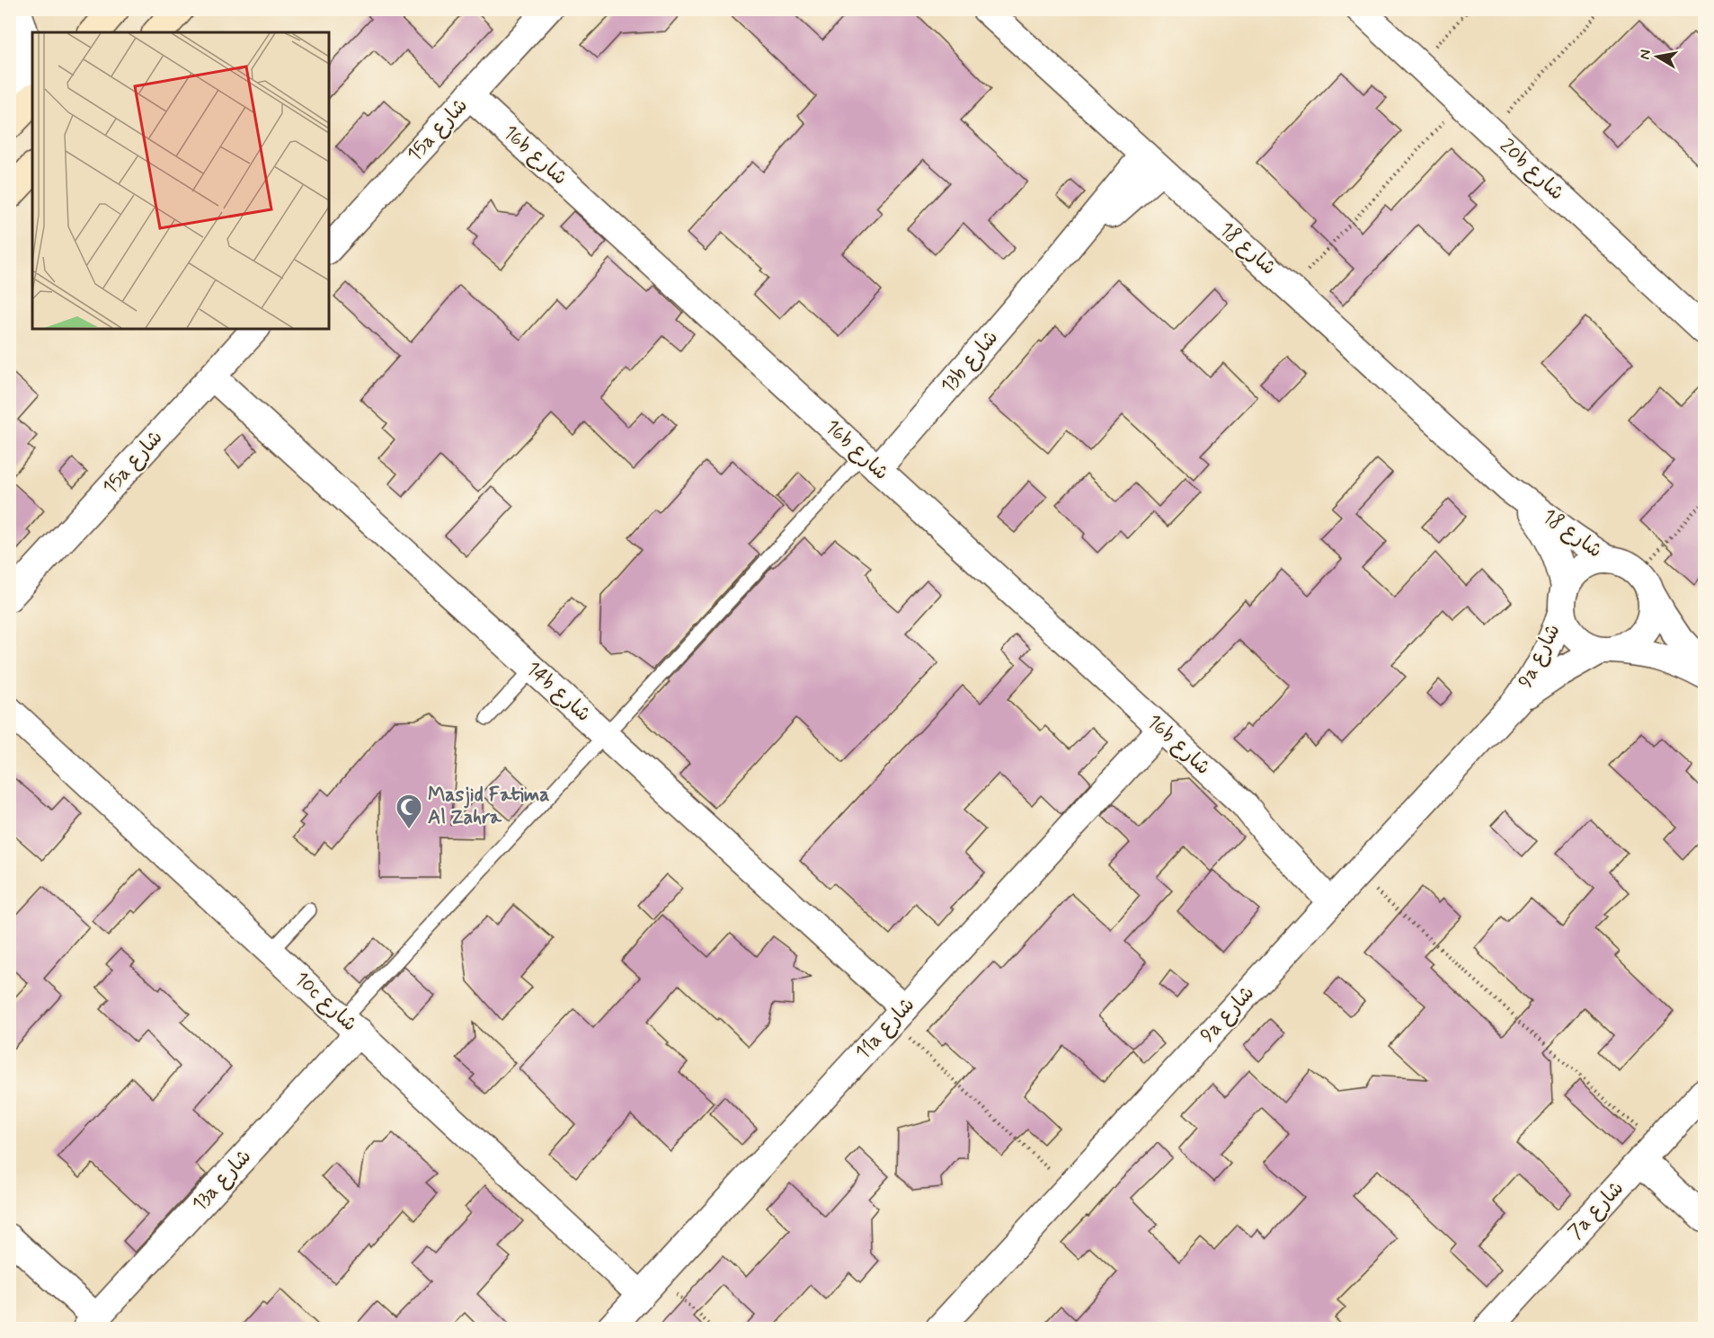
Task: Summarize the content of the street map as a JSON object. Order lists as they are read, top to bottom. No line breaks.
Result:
{"streets":{"street":["15a شارع","16b شارع","20b شارع","شارع 18","13b شارع","9a شارع","14b شارع","10c شارع","11a شارع","13a شارع","7a شارع"]},"crossings":[["15a شارع","16b شارع"],["15a شارع","14b شارع"],["16b شارع","13b شارع"],["16b شارع","9a شارع"],["16b شارع","11a شارع"],["شارع 18","13b شارع"],["شارع 18","9a شارع"],["14b شارع","11a شارع"],["10c شارع","11a شارع"],["10c شارع","13a شارع"]],"places":{"mosque":["Masjid Fatima Al Zahra"]},"north":"left"}
